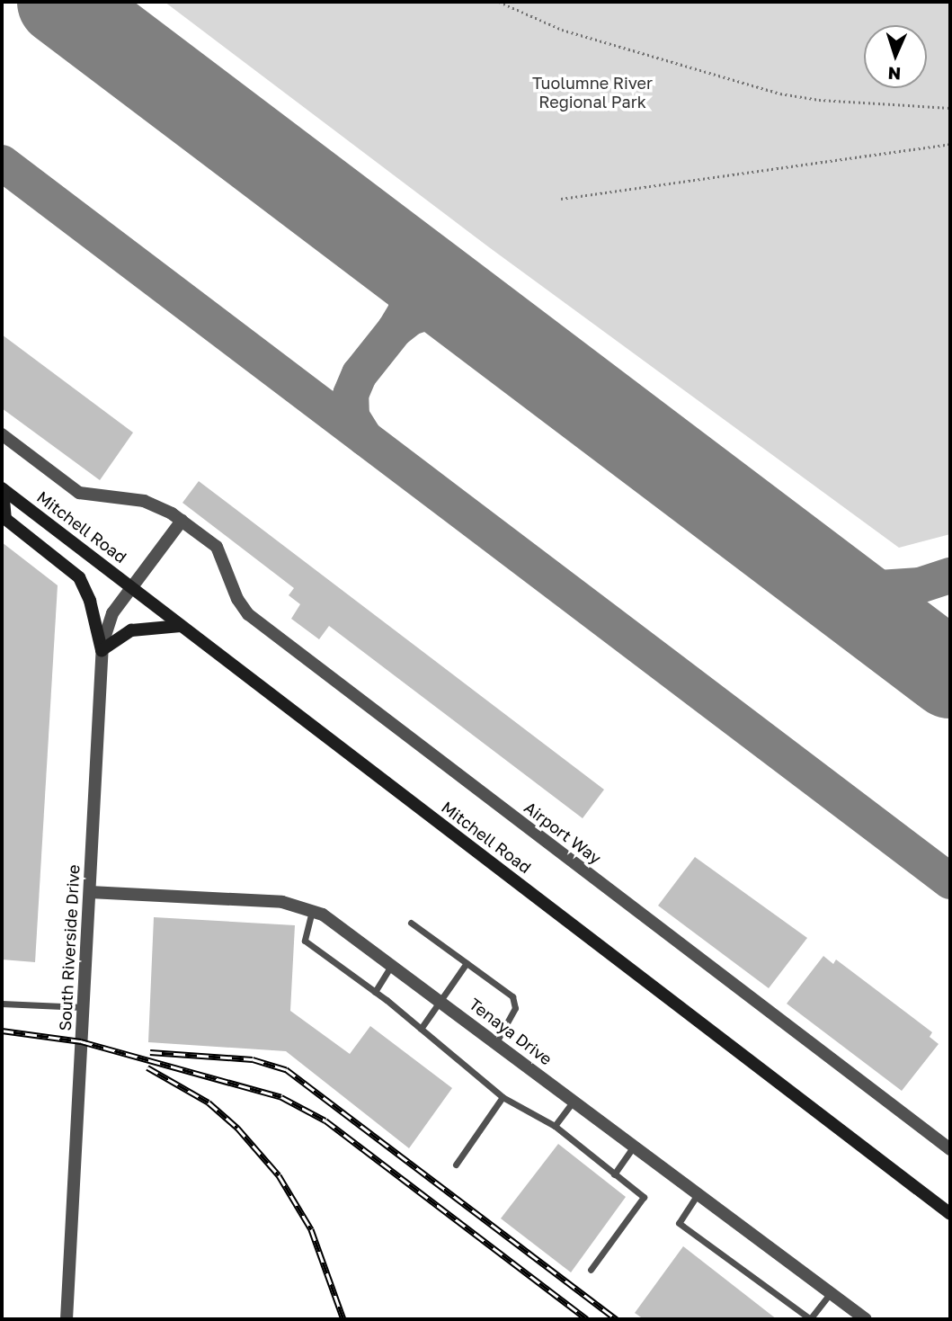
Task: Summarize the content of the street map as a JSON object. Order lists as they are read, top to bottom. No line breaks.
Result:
{"streets":{"main road":["Mitchell Road"],"street":["Airport Way","South Riverside Drive","Tenaya Drive"]},"crossings":[["Mitchell Road","South Riverside Drive"],["South Riverside Drive","Tenaya Drive"]],"parks":["Tuolumne River Regional Park"],"north":"bottom"}
